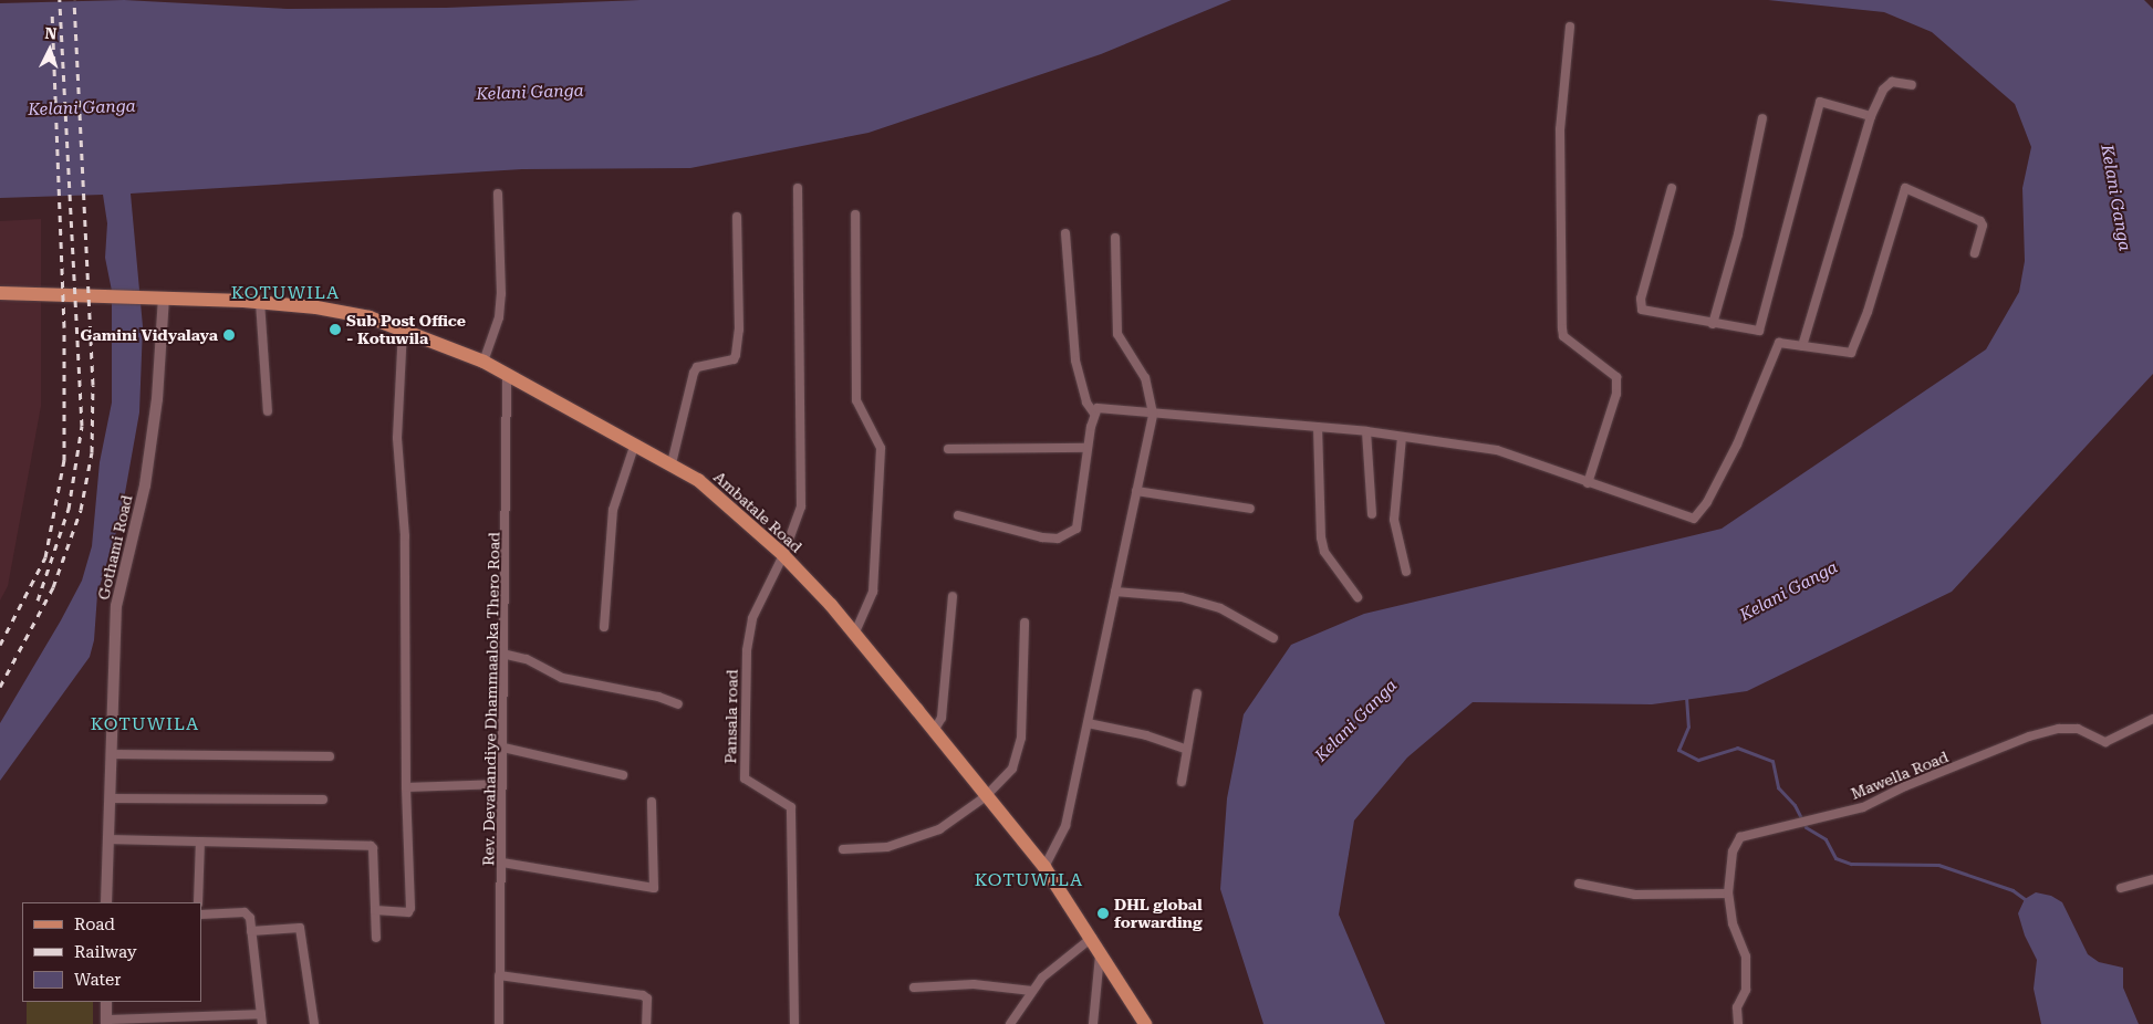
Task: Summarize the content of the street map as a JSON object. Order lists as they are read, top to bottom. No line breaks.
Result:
{"streets":{"main road":["Ambatale Road"],"street":["Gothami Road","Rev. Devahandiye Dhammaaloka Thero Road","Pansala road","Mawella Road"]},"crossings":[["Ambatale Road","Gothami Road"],["Ambatale Road","Rev. Devahandiye Dhammaaloka Thero Road"],["Ambatale Road","Pansala road"]],"districts":["KOTUWILA","KOTUWILA","KOTUWILA"],"water":["Kelani Ganga"],"places":["Sub Post Office - Kotuwila","Gamini Vidyalaya","DHL global forwarding"],"legend":["Road","Railway","Water"],"north":"top"}
